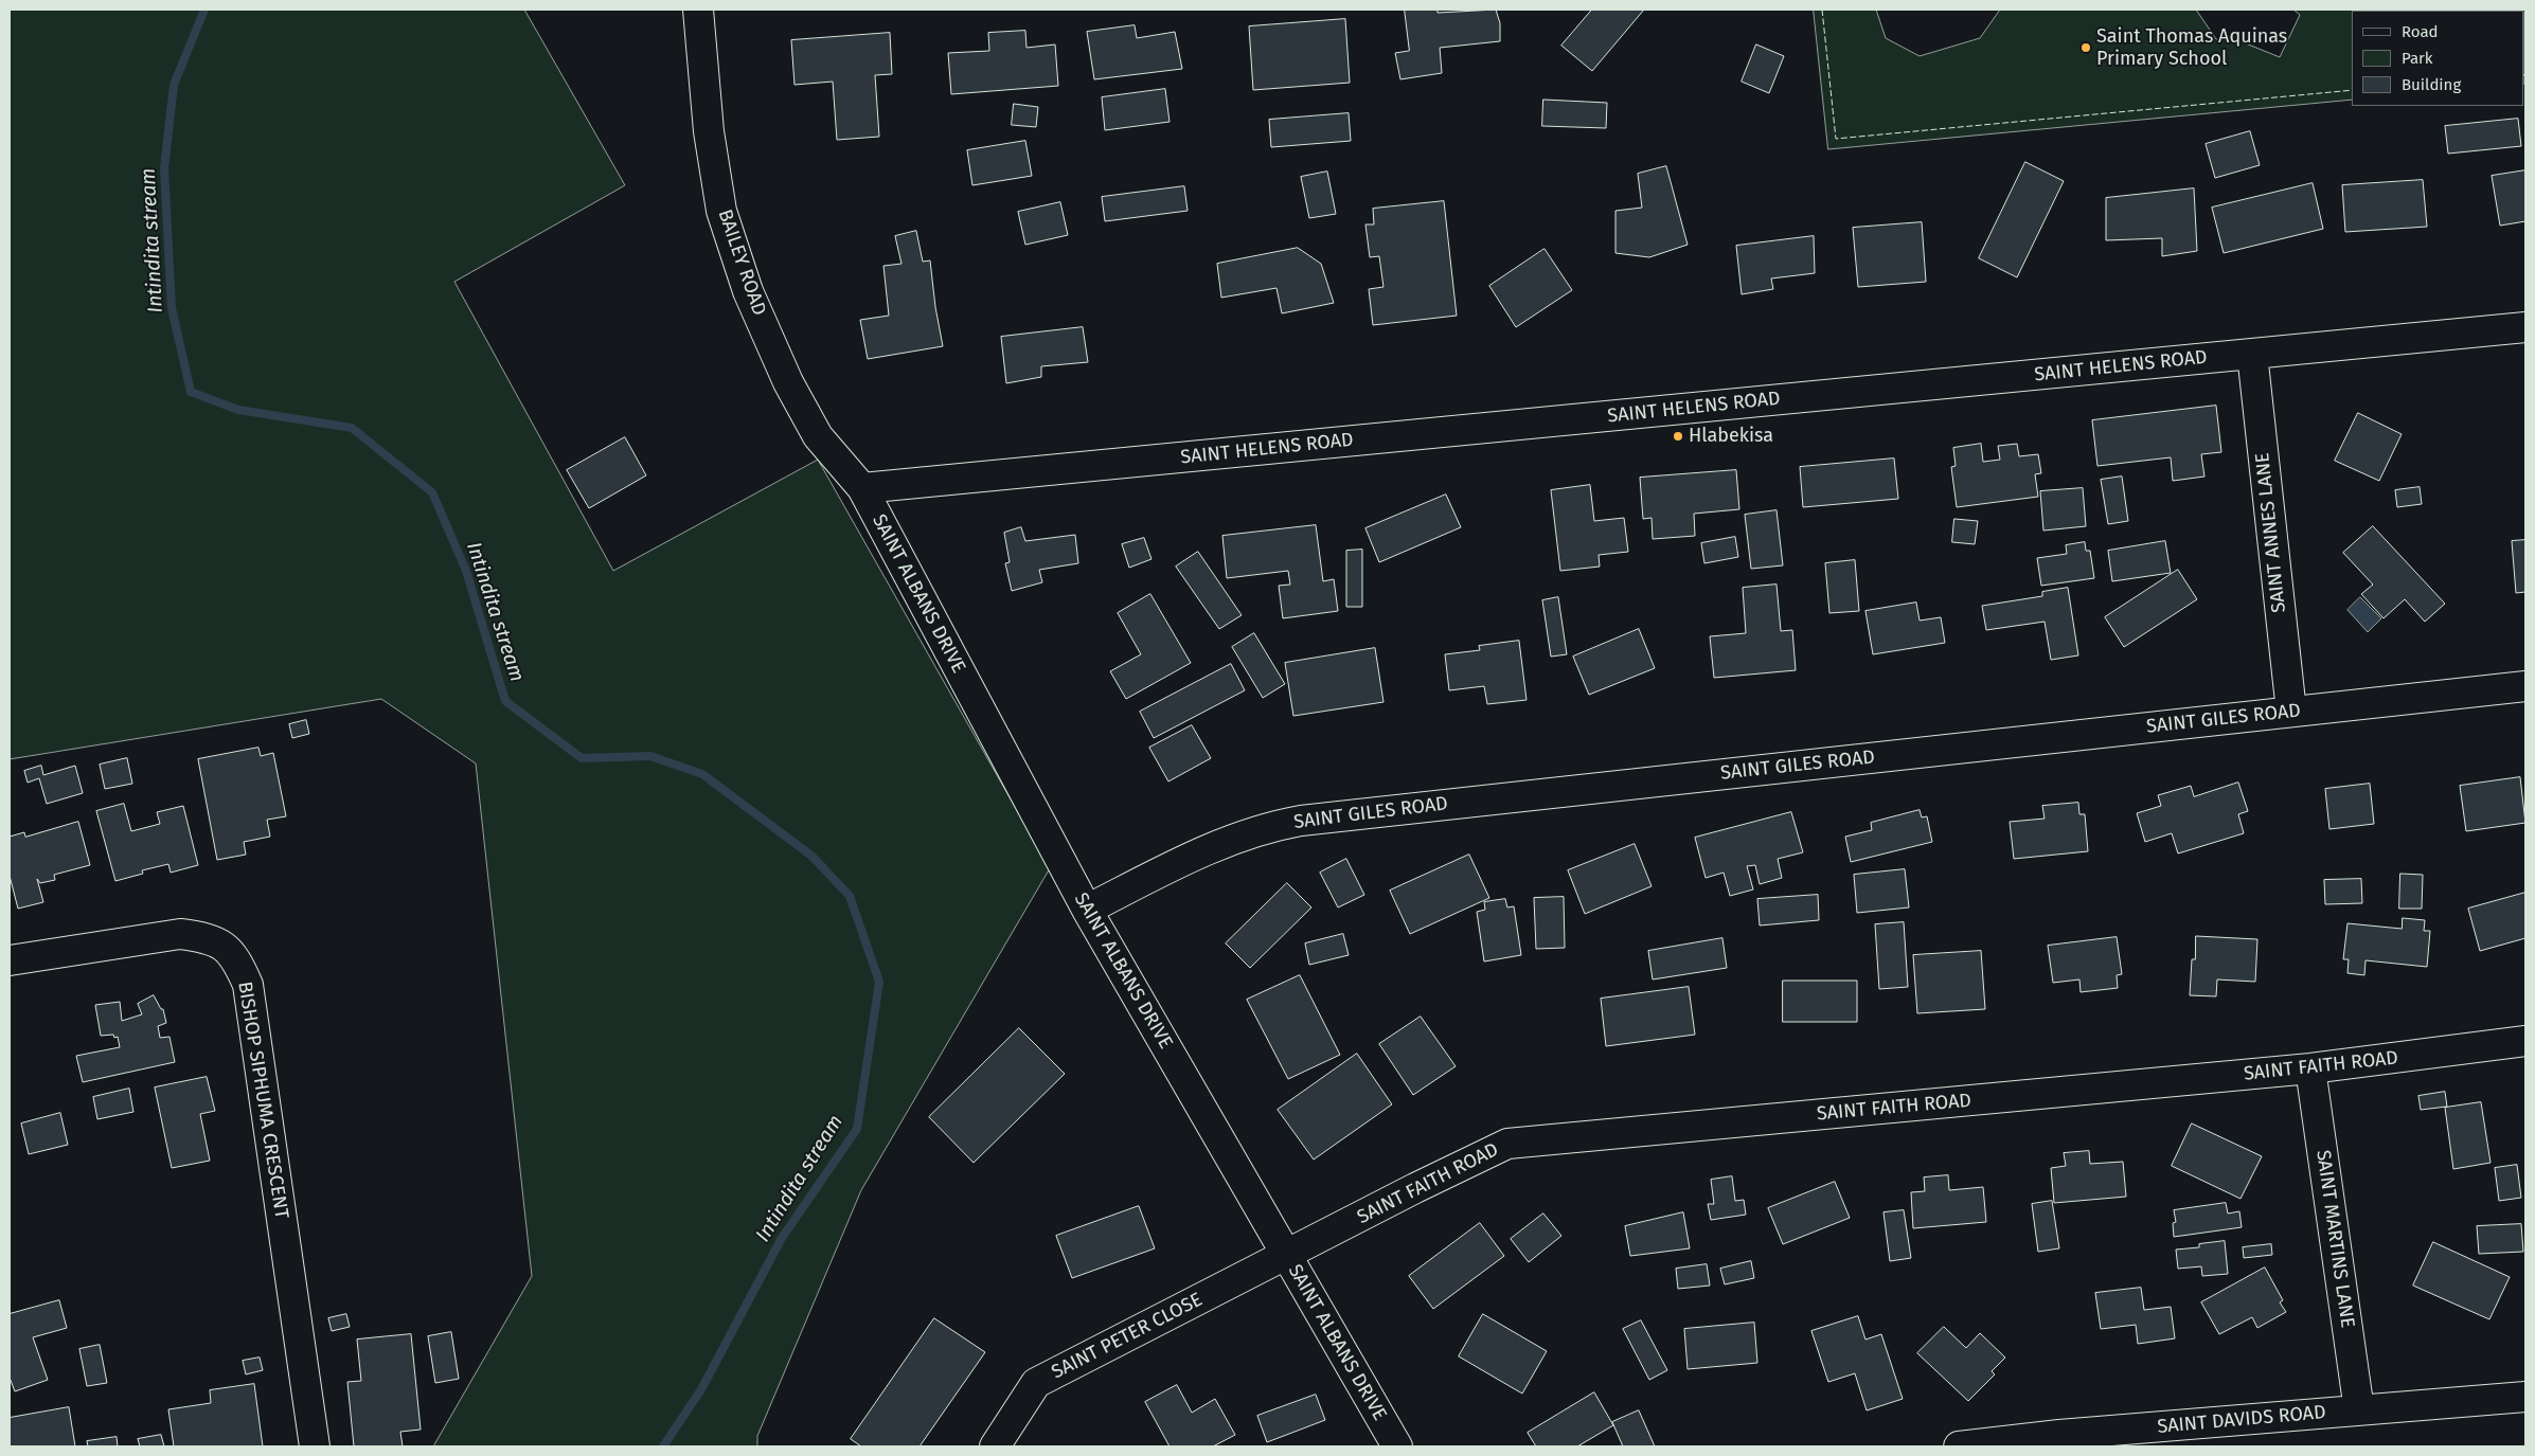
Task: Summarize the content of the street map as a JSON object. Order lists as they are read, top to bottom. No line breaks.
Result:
{"streets":{"street":["BAILEY ROAD","SAINT HELENS ROAD","SAINT ANNES LANE","SAINT ALBANS DRIVE","SAINT GILES ROAD","SAINT FAITH ROAD","BISHOP SIPHUMA CRESCENT","SAINT MARTINS LANE","SAINT PETER CLOSE","SAINT DAVIDS ROAD"]},"crossings":[["BAILEY ROAD","SAINT HELENS ROAD"],["BAILEY ROAD","SAINT ALBANS DRIVE"],["SAINT HELENS ROAD","SAINT ANNES LANE"],["SAINT HELENS ROAD","SAINT ALBANS DRIVE"],["SAINT ANNES LANE","SAINT GILES ROAD"],["SAINT ALBANS DRIVE","SAINT GILES ROAD"],["SAINT ALBANS DRIVE","SAINT FAITH ROAD"],["SAINT ALBANS DRIVE","SAINT PETER CLOSE"],["SAINT FAITH ROAD","SAINT MARTINS LANE"],["SAINT FAITH ROAD","SAINT PETER CLOSE"],["SAINT MARTINS LANE","SAINT DAVIDS ROAD"]],"water":["Intindita stream"],"places":["Saint Thomas Aquinas Primary School","Hlabekisa"],"legend":["Road","Park","Building"]}
